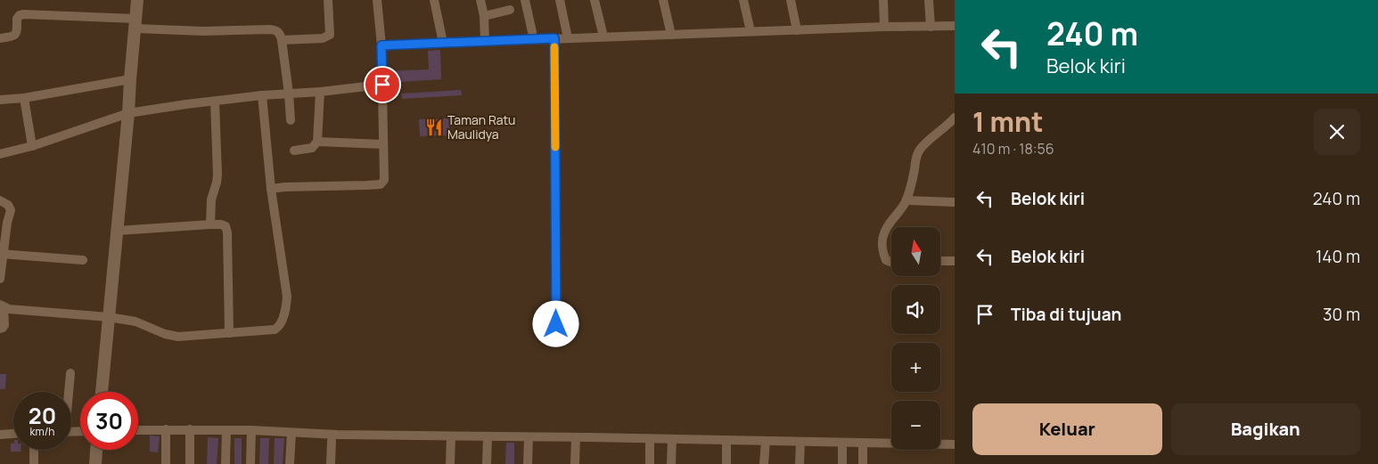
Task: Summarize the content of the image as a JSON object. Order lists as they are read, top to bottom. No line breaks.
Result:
{"places":{"restaurant":["Taman Ratu Maulidya"]},"north":"top","page":{"turn":["240 m","Belok kiri"],"heading":["1 mnt","410 m · 18:56"],"list":[{"name":"Belok kiri","value":"240 m"},{"name":"Belok kiri","value":"140 m"},{"name":"Tiba di tujuan","value":"30 m"}],"map_buttons":["+","−"],"speed":"20 km/h","limit":"30","buttons":["Keluar","Bagikan"]}}
